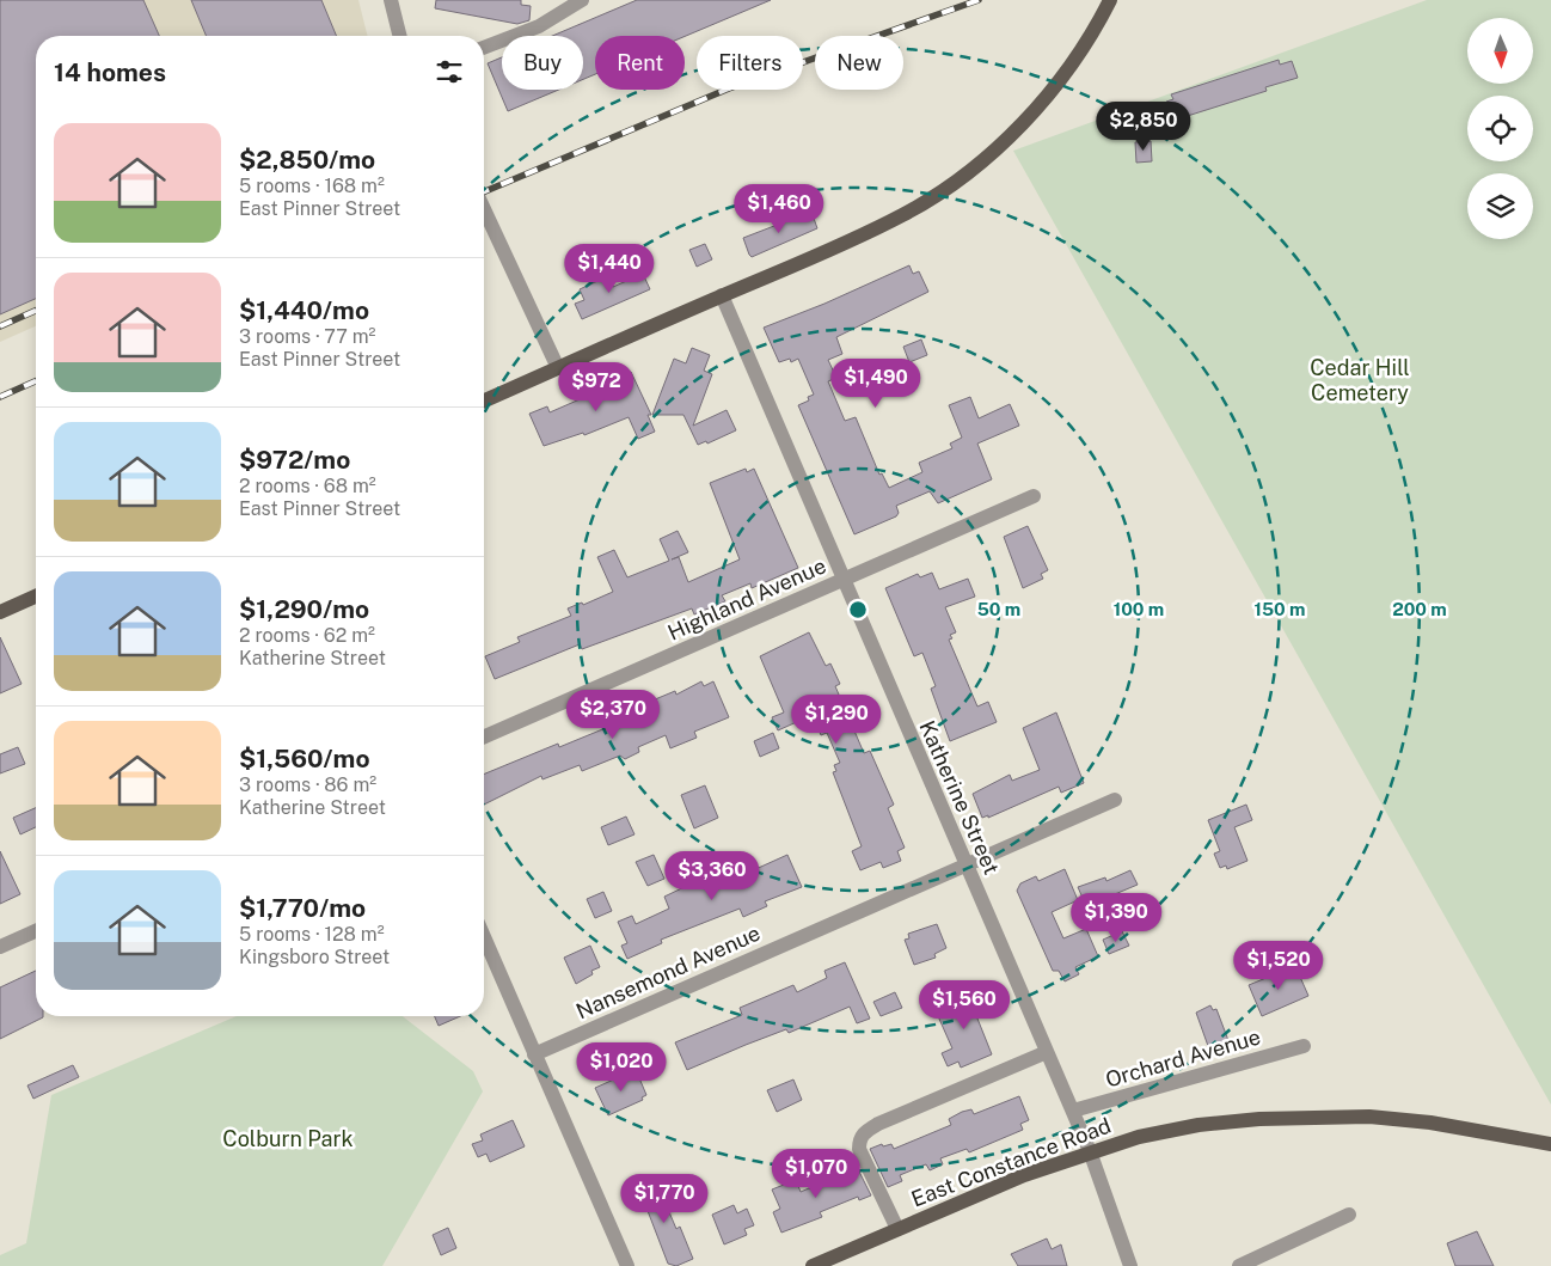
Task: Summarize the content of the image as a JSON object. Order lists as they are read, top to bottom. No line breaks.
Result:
{"streets":{"main road":["East Constance Road"],"street":["Highland Avenue","Katherine Street","Nansemond Avenue","Orchard Avenue"]},"crossings":[["Highland Avenue","Katherine Street"],["Katherine Street","Nansemond Avenue"],["Katherine Street","Orchard Avenue"],["Katherine Street","East Constance Road"]],"parks":["Cedar Hill Cemetery","Colburn Park"],"north":"bottom","page":{"chip":["Buy","Rent","Filters","New"],"heading":"14 homes","price":["$2,850","$1,460","$1,440","$1,490","$972","$2,370","$1,290","$3,360","$1,390","$1,520","$1,560","$1,020","$1,070","$1,770"],"list":[{"name":"$2,850/mo","note":"5 rooms · 168 m² · East Pinner Street"},{"name":"$1,440/mo","note":"3 rooms · 77 m² · East Pinner Street"},{"name":"$972/mo","note":"2 rooms · 68 m² · East Pinner Street"},{"name":"$1,290/mo","note":"2 rooms · 62 m² · Katherine Street"},{"name":"$1,560/mo","note":"3 rooms · 86 m² · Katherine Street"},{"name":"$1,770/mo","note":"5 rooms · 128 m² · Kingsboro Street"}]},"rings":["50 m","100 m","150 m","200 m"]}
